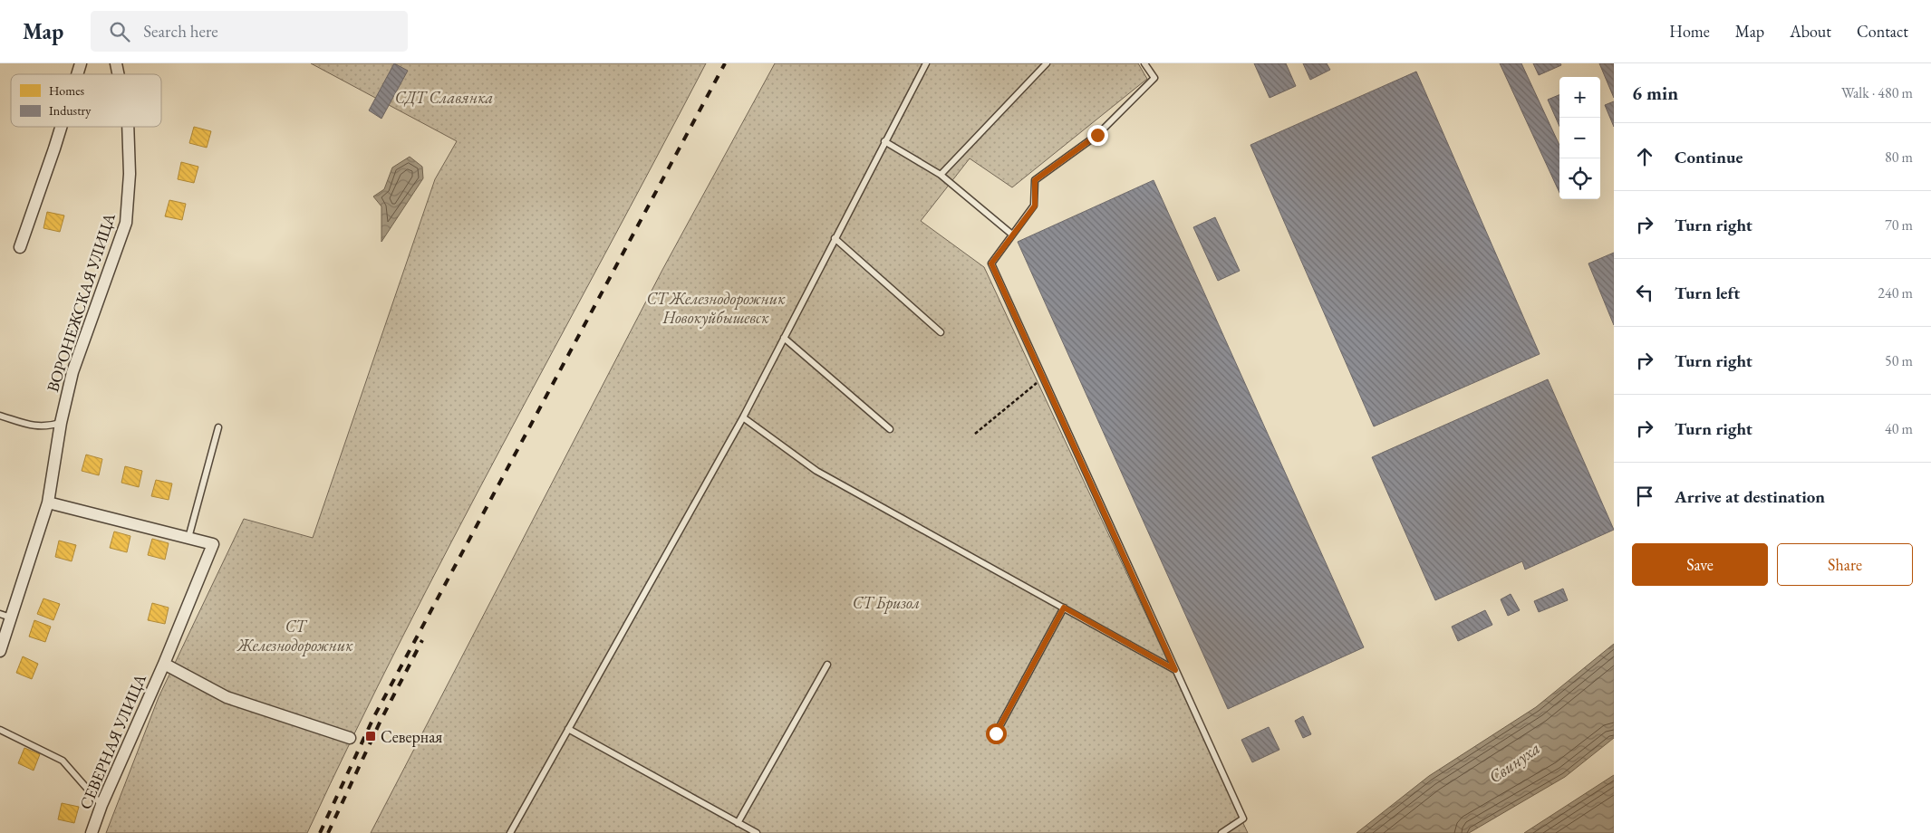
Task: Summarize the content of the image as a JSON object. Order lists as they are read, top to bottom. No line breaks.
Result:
{"streets":{"street":["ВОРОНЕЖСКАЯ УЛИЦА","СЕВЕРНАЯ УЛИЦА"]},"water":["Свинуха"],"parks":["СДТ Славянка","СТ Железнодорожник Новокуйбышевск","СТ Бризол","СТ Железнодорожник"],"places":{"transit":["Северная"]},"legend":["Homes","Industry"],"page":{"header":"Map","search":"Search here","nav":["Home","Map","About","Contact"],"heading":["6 min","Walk · 480 m"],"map_buttons":["+","−"],"list":[["Continue","80 m"],["Turn right","70 m"],["Turn left","240 m"],["Turn right","50 m"],["Turn right","40 m"],"Arrive at destination"],"buttons":["Save","Share"]}}
